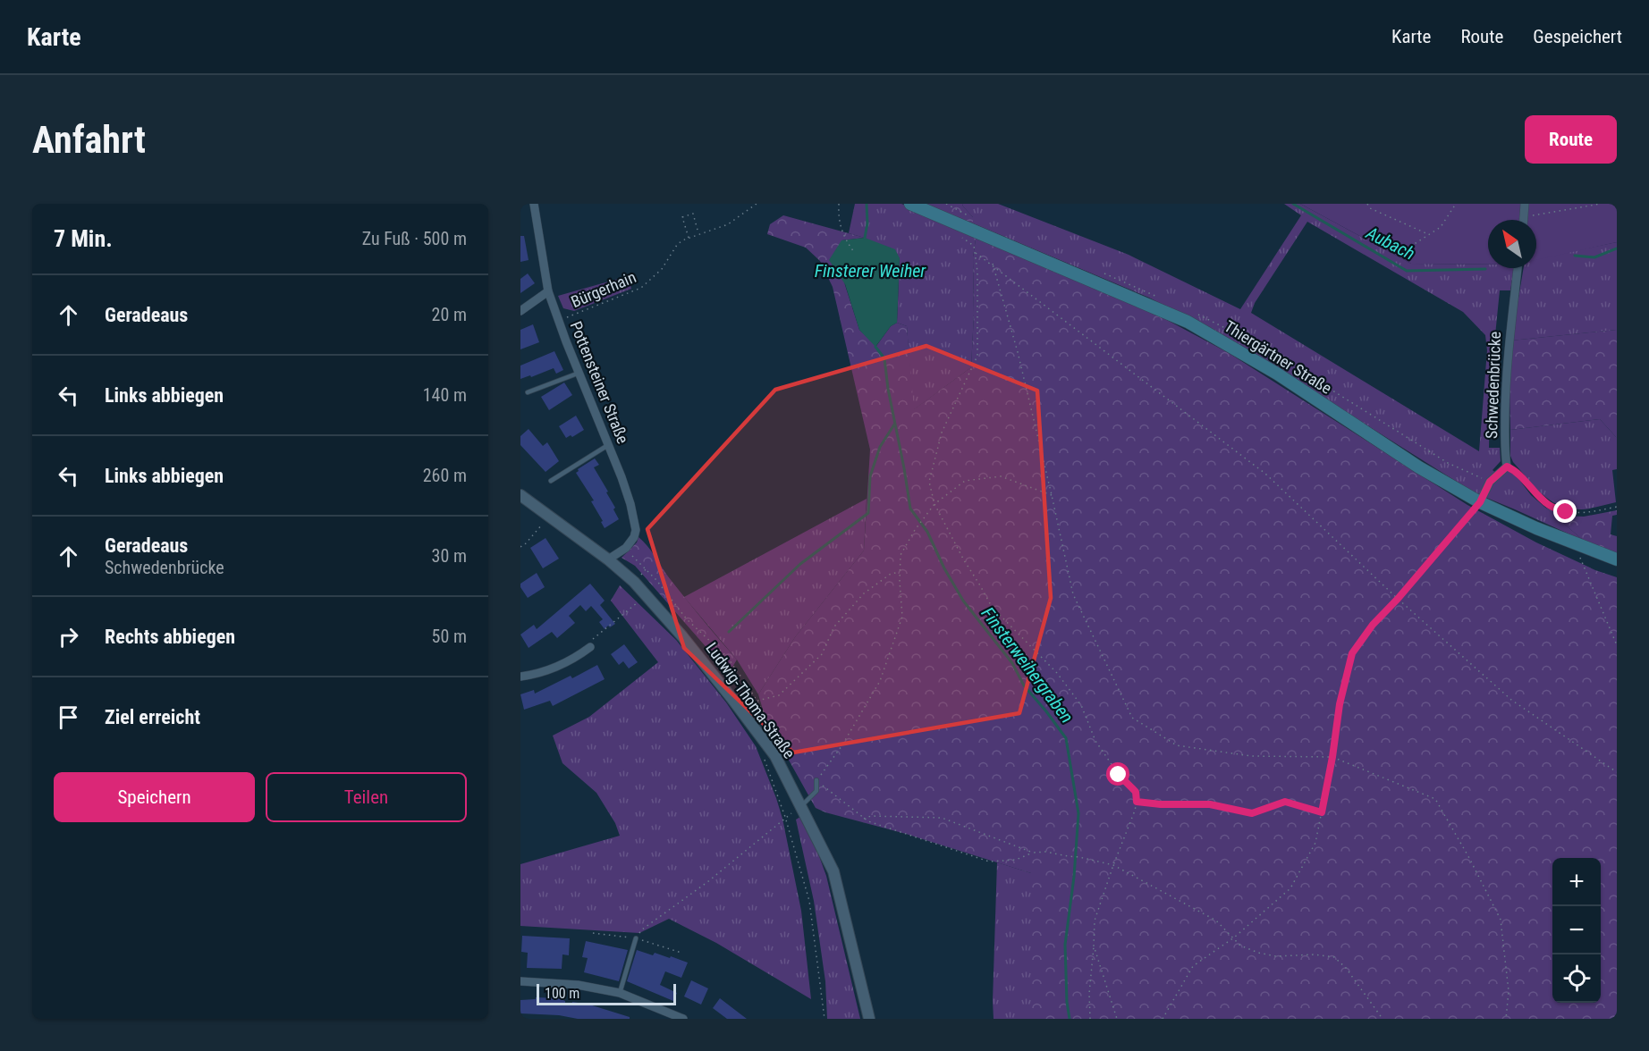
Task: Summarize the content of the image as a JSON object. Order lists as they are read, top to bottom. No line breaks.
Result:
{"streets":{"main road":["Thiergärtner Straße"],"street":["Pottensteiner Straße","Schwedenbrücke","Ludwig-Thoma-Straße"],"path":["Bürgerhain"]},"crossings":[["Bürgerhain","Pottensteiner Straße"]],"water":["Aubach","Finsterer Weiher","Finsterweihergraben"],"scale_bar":"100 m","north":"top left","page":{"header":"Karte","nav":["Karte","Route","Gespeichert"],"buttons":["Route",["Speichern","Teilen"]],"title":"Anfahrt","heading":["7 Min.","Zu Fuß · 500 m"],"list":[["Geradeaus","20 m"],["Links abbiegen","140 m"],["Links abbiegen","260 m"],["Geradeaus","Schwedenbrücke","30 m"],["Rechts abbiegen","50 m"],"Ziel erreicht"],"map_buttons":["+","−"],"scale":"100 m"}}
